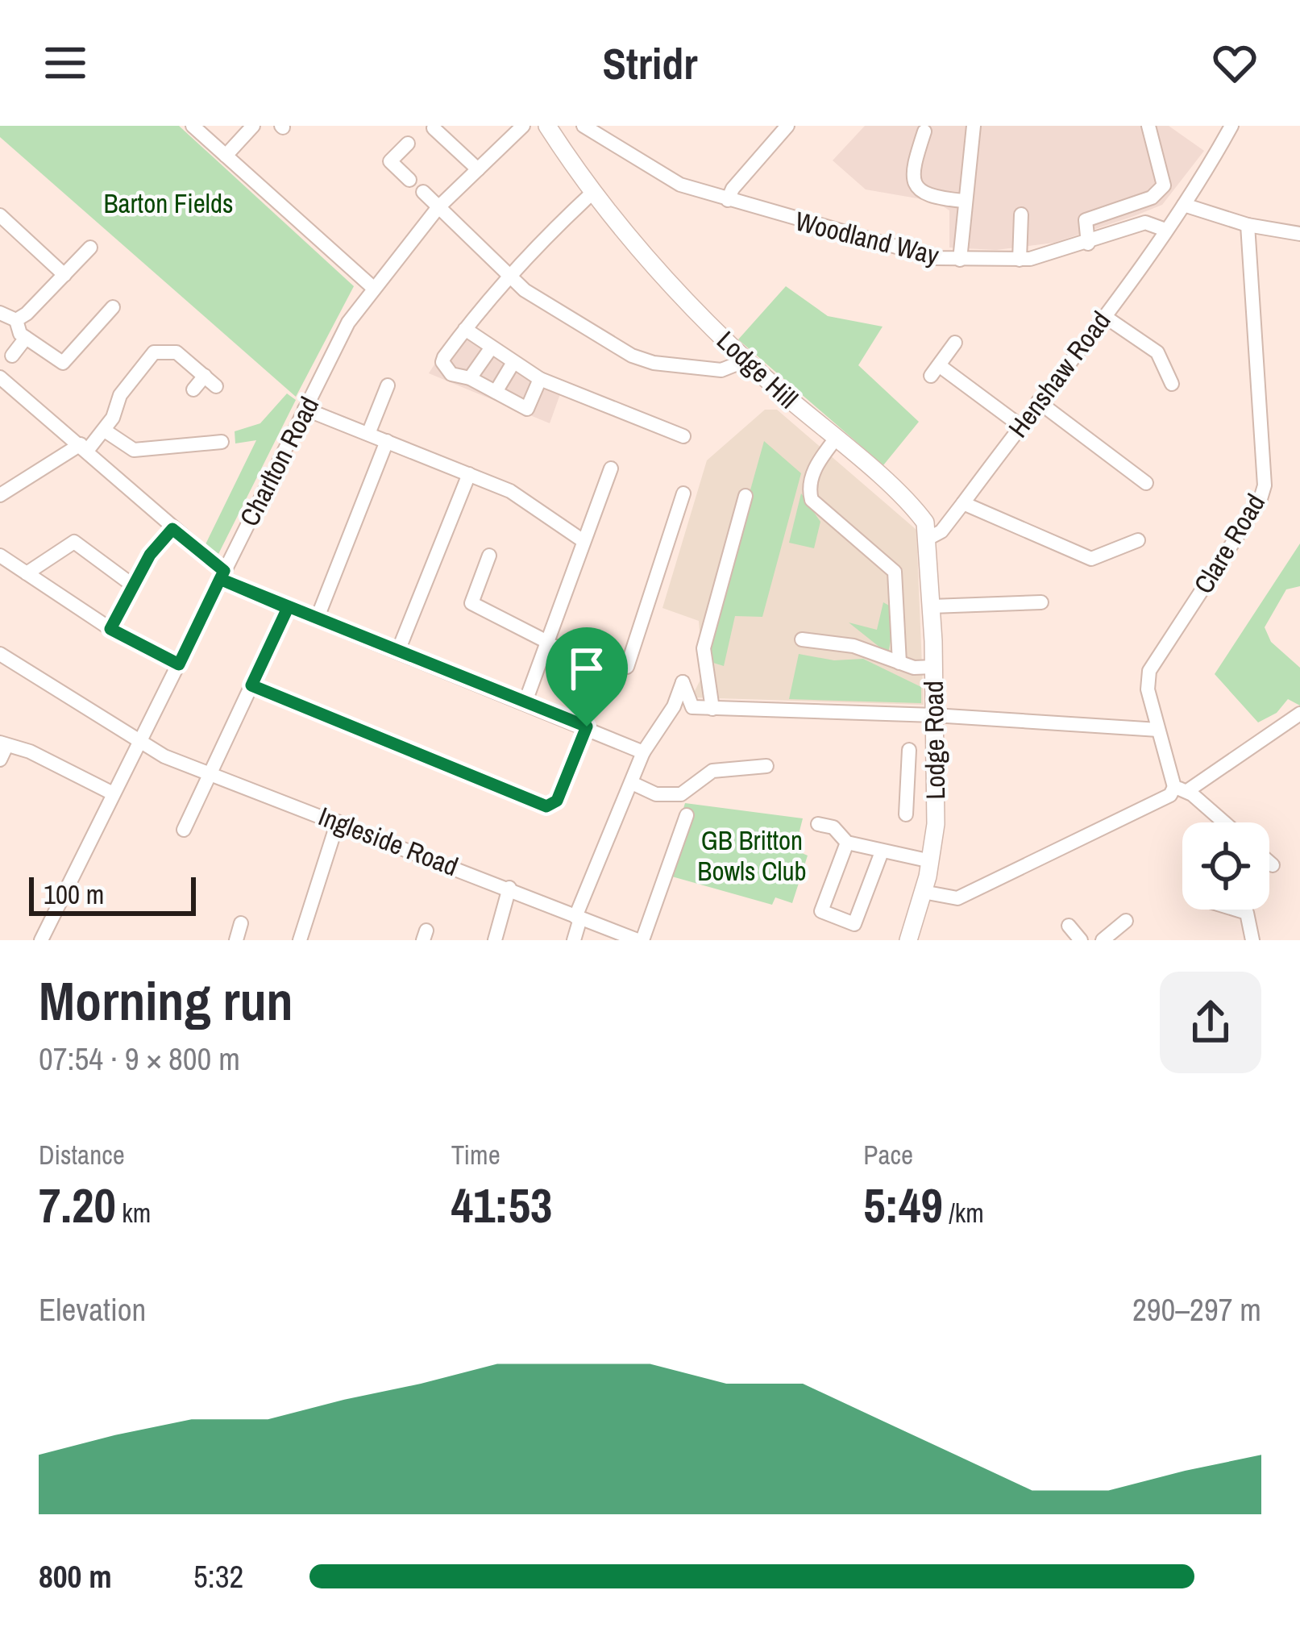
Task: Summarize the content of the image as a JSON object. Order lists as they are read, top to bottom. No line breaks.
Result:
{"streets":{"main road":["Lodge Hill","Lodge Road"],"street":["Woodland Way","Henshaw Road","Charlton Road","Clare Road","Ingleside Road"]},"crossings":[["Woodland Way","Henshaw Road"],["Lodge Hill","Henshaw Road"],["Lodge Hill","Lodge Road"],["Henshaw Road","Lodge Road"],["Charlton Road","Ingleside Road"]],"parks":["Barton Fields","GB Britton Bowls Club"],"scale_bar":"100 m","page":{"header":"Stridr","scale":"100 m","heading":["Morning run","07:54 · 9 × 800 m"],"stats":[["Distance","7.20 km"],["Time","41:53"],["Pace","5:49 /km"]],"chart":["Elevation","290–297 m"],"list":[{"name":"800 m","note":"5:32"}]}}
